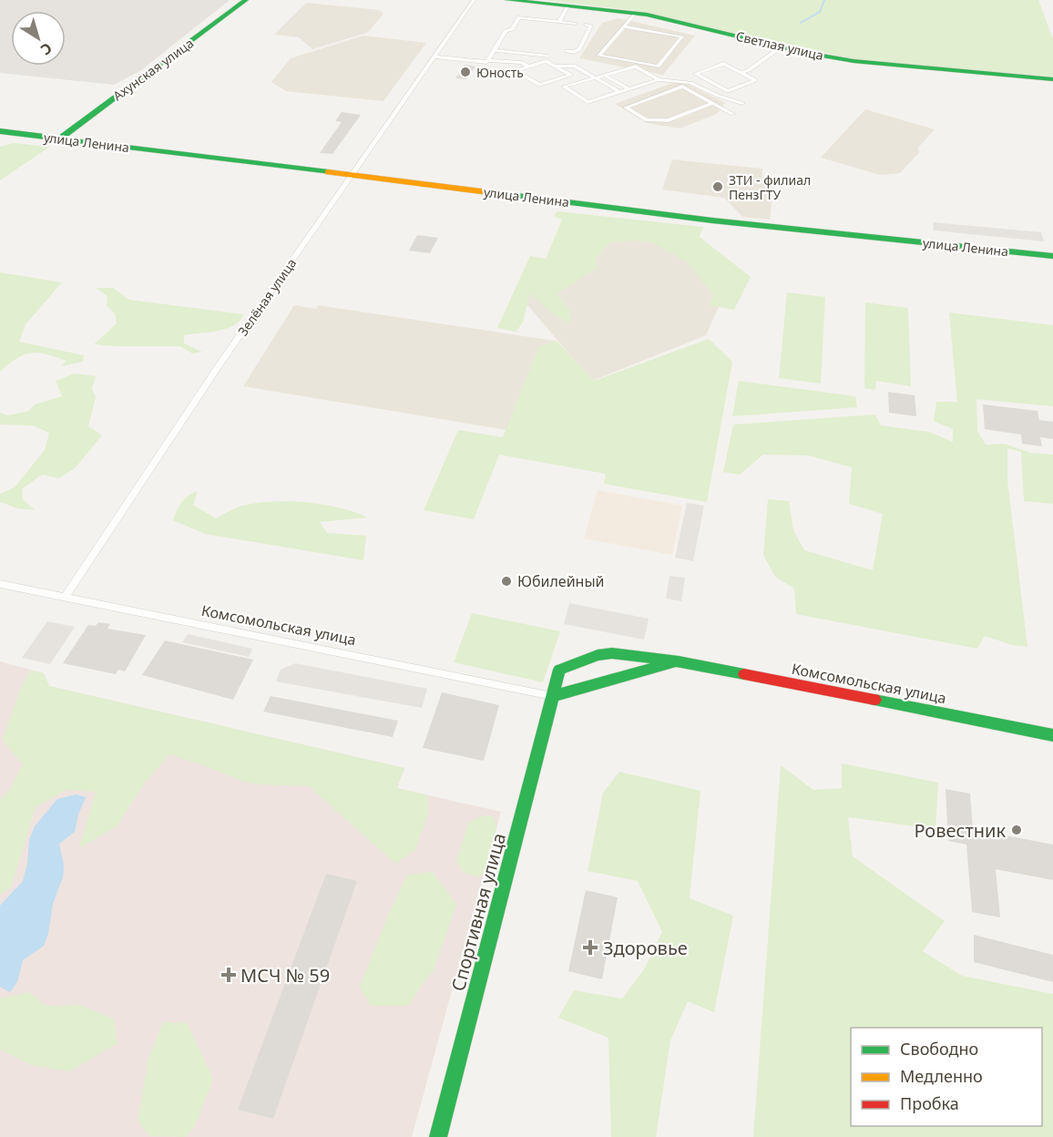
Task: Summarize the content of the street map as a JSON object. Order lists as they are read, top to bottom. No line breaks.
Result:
{"streets":{"main road":["Светлая улица","Ахунская улица","улица Ленина","Комсомольская улица","Спортивная улица"],"street":["Зелёная улица"]},"crossings":[["Ахунская улица","улица Ленина"],["улица Ленина","Зелёная улица"],["Зелёная улица","Комсомольская улица"],["Комсомольская улица","Спортивная улица"]],"places":{"other":["Юность","ЗТИ - филиал ПензГТУ","Юбилейный","Ровестник"],"health":["Здоровье","МСЧ № 59"]},"legend":["Свободно","Медленно","Пробка"],"north":"bottom right"}
